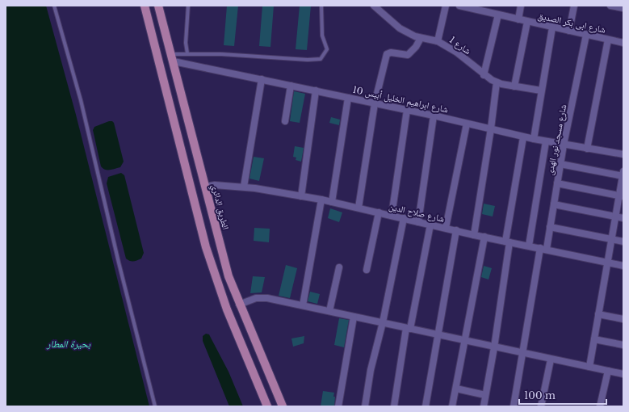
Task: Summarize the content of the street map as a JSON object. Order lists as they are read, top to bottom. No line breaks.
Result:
{"streets":{"main road":["الطريق الدائري"],"street":["شارع ابى بكر الصديق","شارع 1","شارع ابراهيم الخليل أبيس 10","شارع مسجد نور الهدى","شارع صلاح الدين"]},"crossings":[["شارع ابى بكر الصديق","شارع مسجد نور الهدى"],["شارع ابراهيم الخليل أبيس 10","شارع مسجد نور الهدى"],["شارع ابراهيم الخليل أبيس 10","الطريق الدائري"],["شارع مسجد نور الهدى","شارع صلاح الدين"],["الطريق الدائري","شارع صلاح الدين"]],"water":["بحيرة المطار"],"scale_bar":"100 m"}
